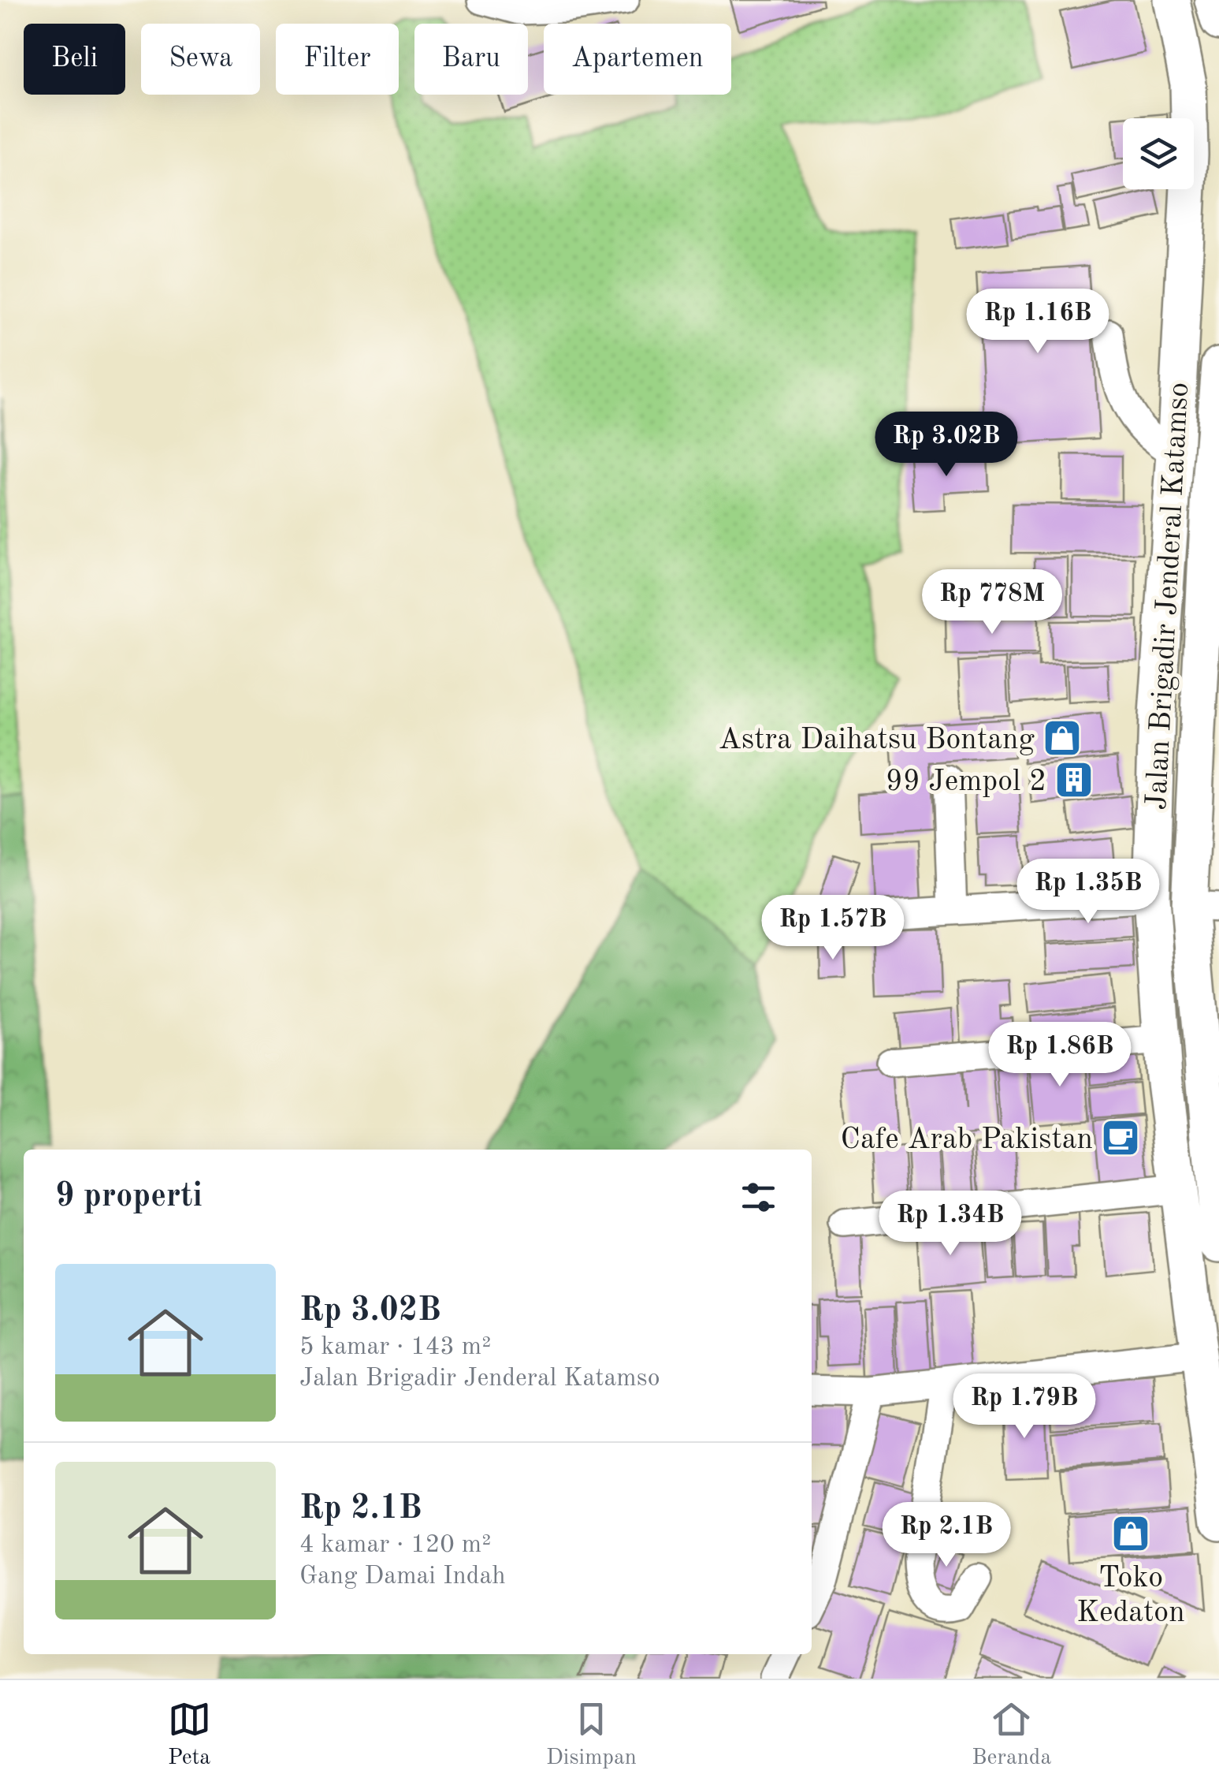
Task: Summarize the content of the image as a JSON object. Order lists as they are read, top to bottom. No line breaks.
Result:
{"streets":{"main road":["Jalan Brigadir Jenderal Katamso"]},"places":{"shop":["Astra Daihatsu Bontang","Toko Kedaton"],"building":["99 Jempol 2"],"cafe":["Cafe Arab Pakistan"]},"page":{"chip":["Beli","Sewa","Filter","Baru","Apartemen"],"price":["Rp 1.16B","Rp 3.02B","Rp 778M","Rp 1.35B","Rp 1.57B","Rp 1.86B","Rp 1.34B","Rp 1.79B","Rp 2.1B"],"heading":"9 properti","list":[{"name":"Rp 3.02B","note":"5 kamar · 143 m² · Jalan Brigadir Jenderal Katamso"},{"name":"Rp 2.1B","note":"4 kamar · 120 m² · Gang Damai Indah"}],"tabs":["Peta","Disimpan","Beranda"]}}
